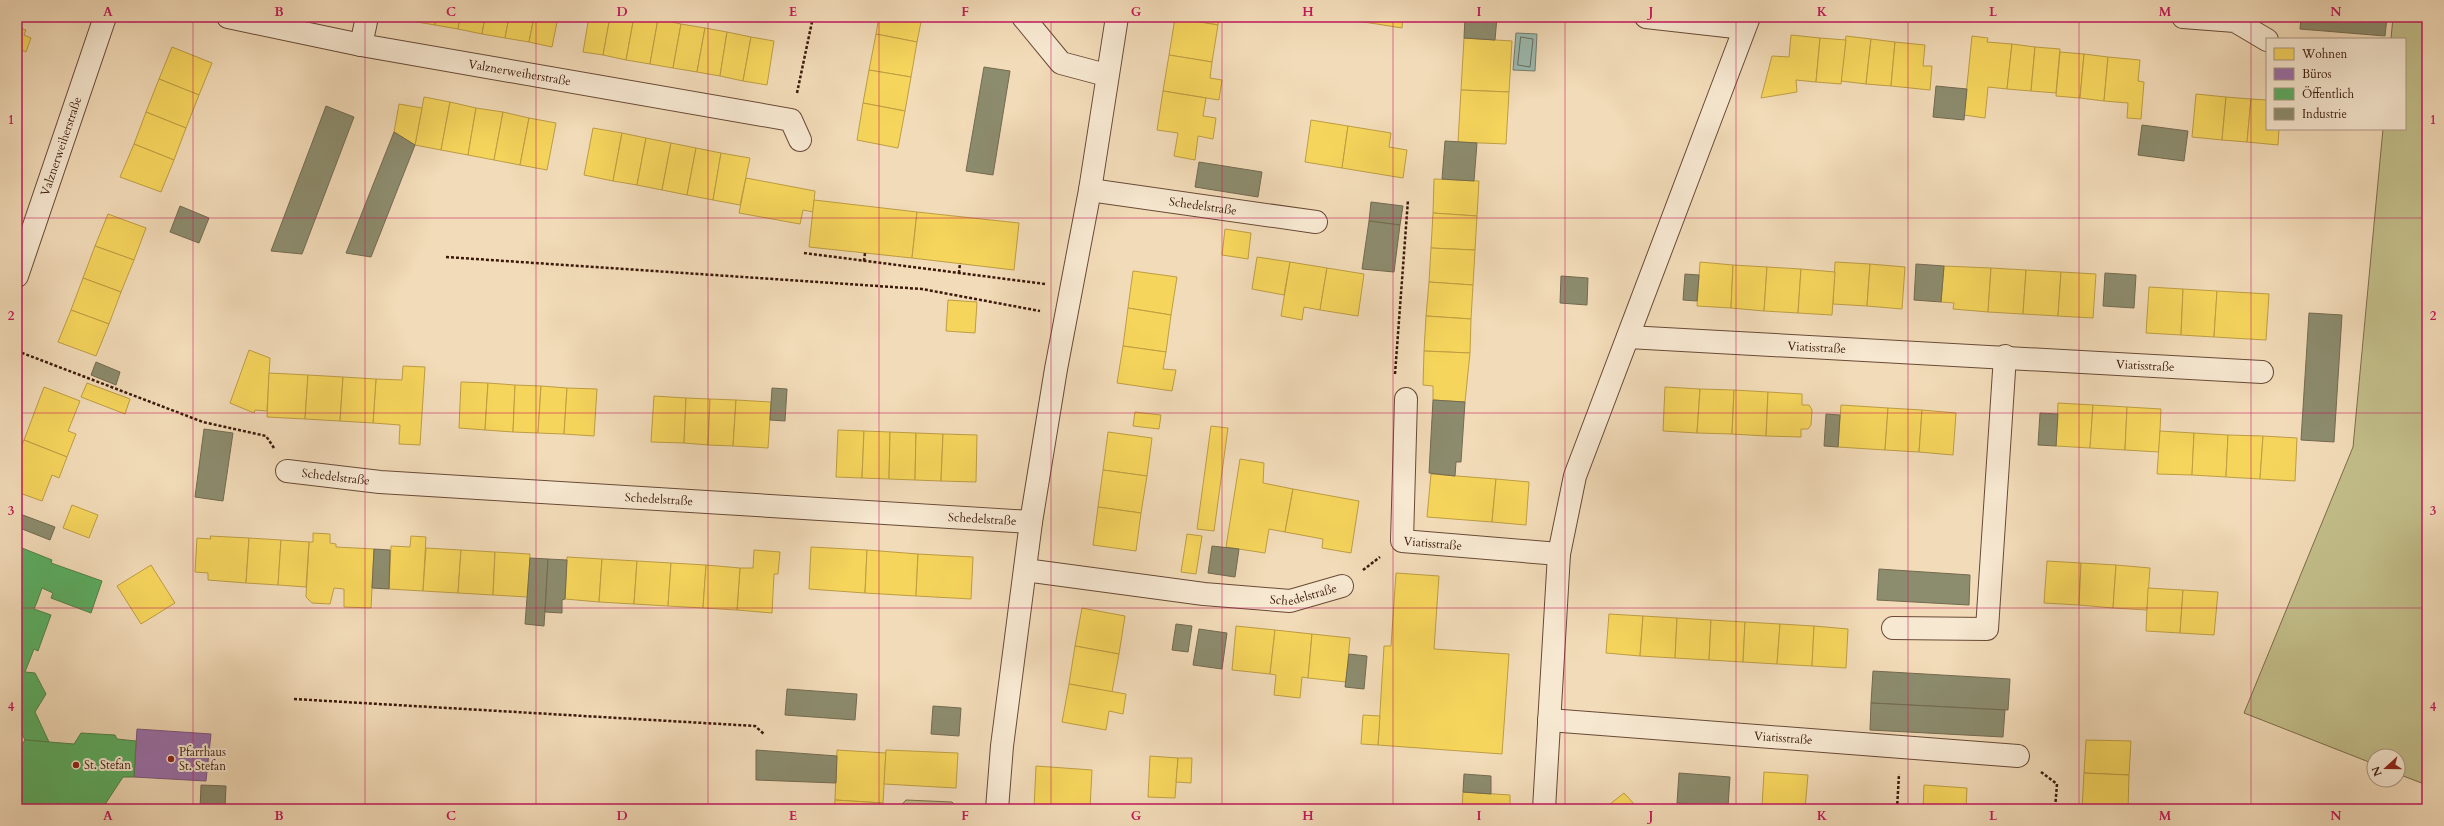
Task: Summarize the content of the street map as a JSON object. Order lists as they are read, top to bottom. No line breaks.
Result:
{"streets":{"street":["Valznerweiherstraße","Schedelstraße","Viatisstraße"]},"places":["Pfarrhaus St. Stefan","St. Stefan"],"legend":["Wohnen","Büros","Öffentlich","Industrie"],"north":"left","grid":{"columns":["A","B","C","D","E","F","G","H","I","J","K","L","M","N"],"rows":["1","2","3","4"]}}
